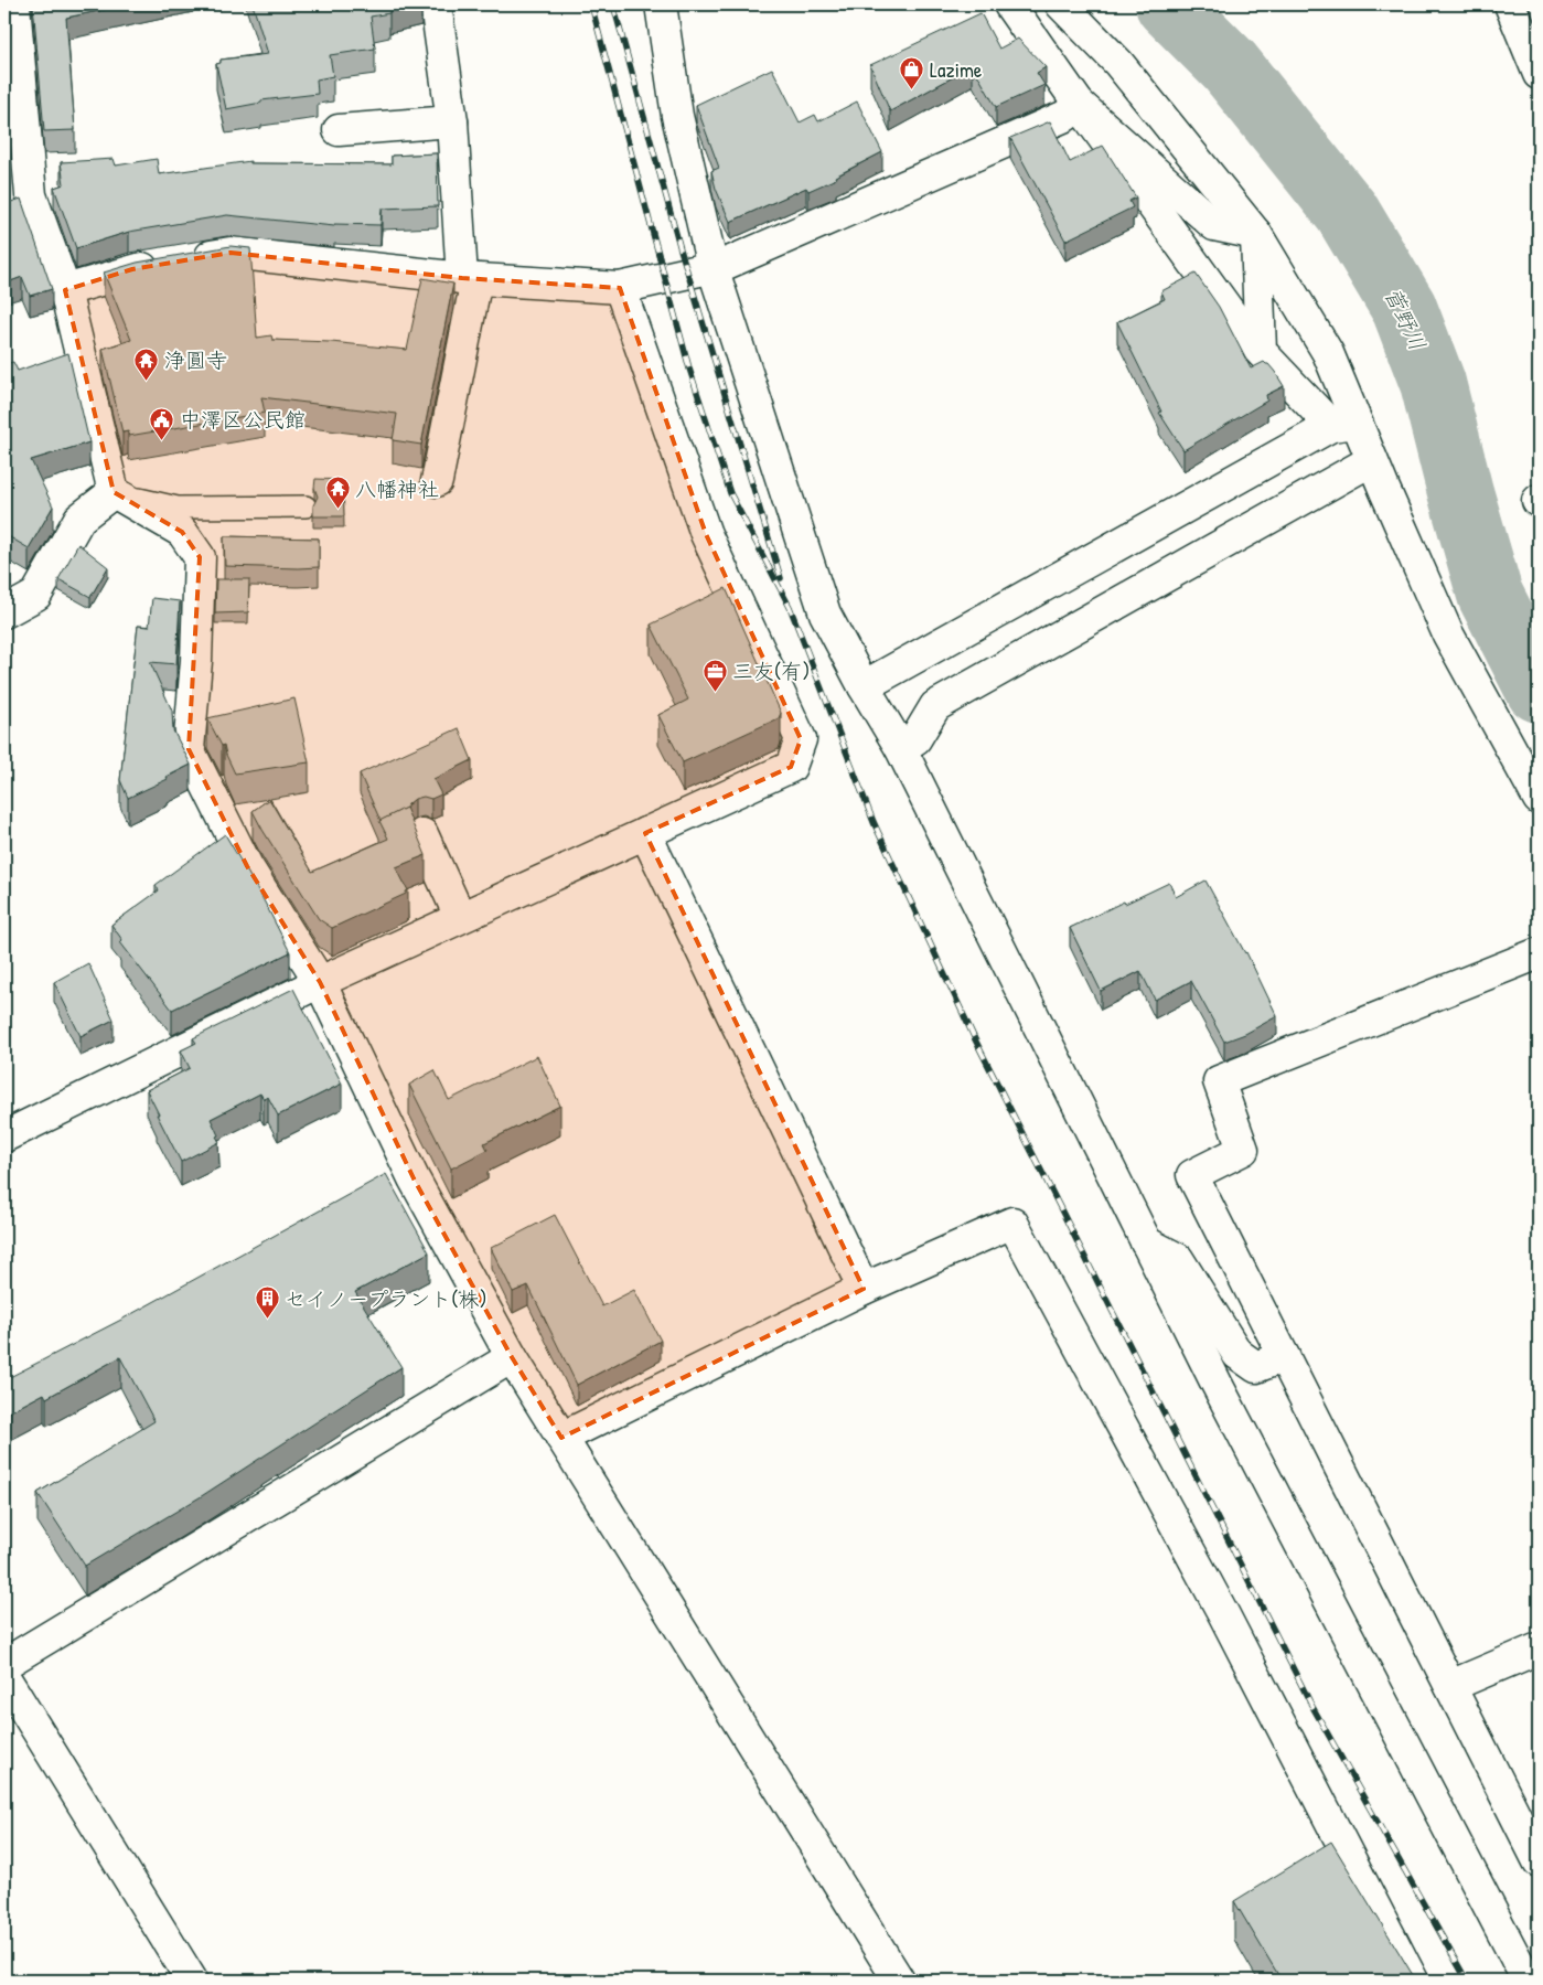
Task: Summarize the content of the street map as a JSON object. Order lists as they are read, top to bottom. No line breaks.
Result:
{"water":["菅野川"],"places":{"shop":["Lazime"],"temple":["浄圓寺","八幡神社"],"public building":["中澤区公民館"],"office":["三友(有)"],"building":["セイノープラント(株)"]}}
